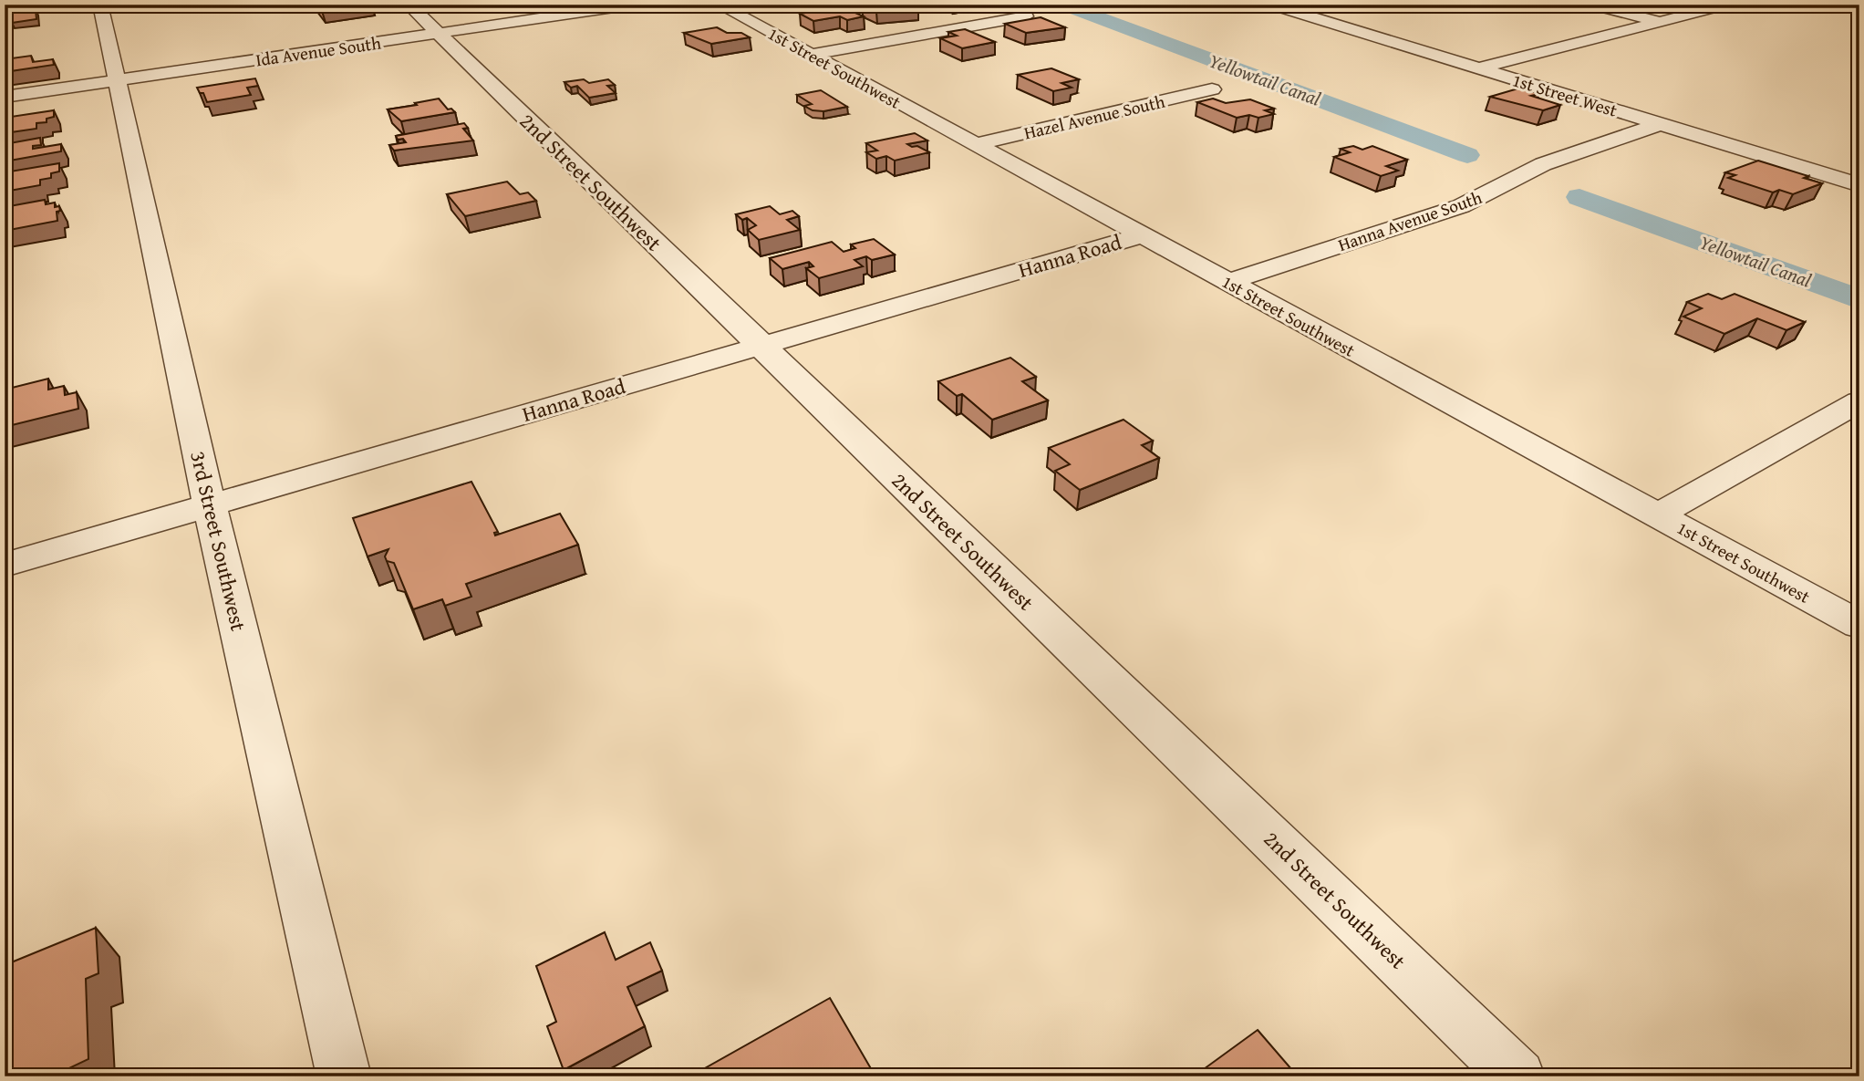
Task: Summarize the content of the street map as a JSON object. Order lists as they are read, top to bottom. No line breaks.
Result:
{"streets":{"street":["Ida Avenue South","1st Street Southwest","1st Street West","Hazel Avenue South","2nd Street Southwest","Hanna Avenue South","Hanna Road","3rd Street Southwest"]},"crossings":[["Ida Avenue South","2nd Street Southwest"],["Ida Avenue South","3rd Street Southwest"],["1st Street Southwest","Hazel Avenue South"],["1st Street Southwest","Hanna Avenue South"],["1st Street Southwest","Hanna Road"],["1st Street West","Hanna Avenue South"],["2nd Street Southwest","Hanna Road"],["Hanna Road","3rd Street Southwest"]],"water":["Yellowtail Canal"]}
